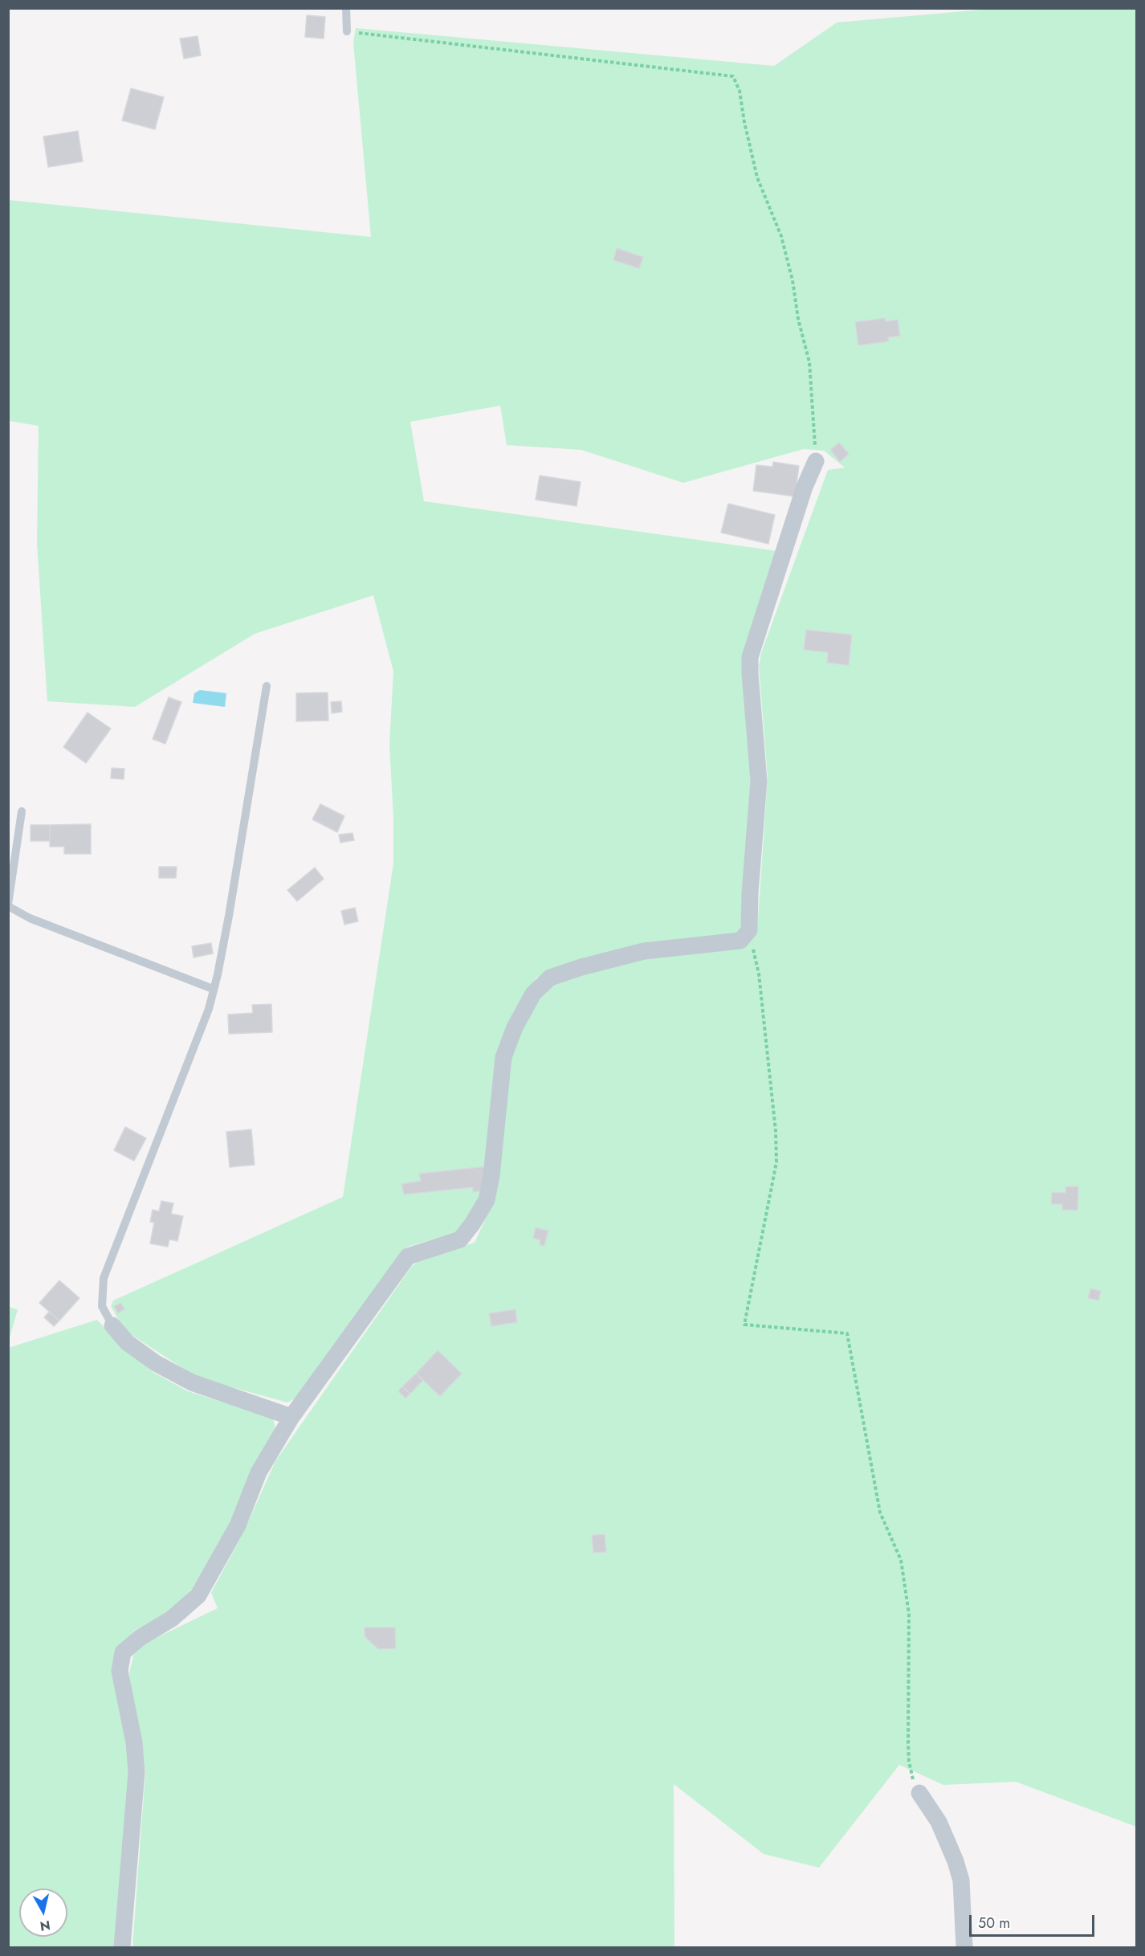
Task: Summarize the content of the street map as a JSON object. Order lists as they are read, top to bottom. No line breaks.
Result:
{"scale_bar":"50 m","north":"bottom"}
